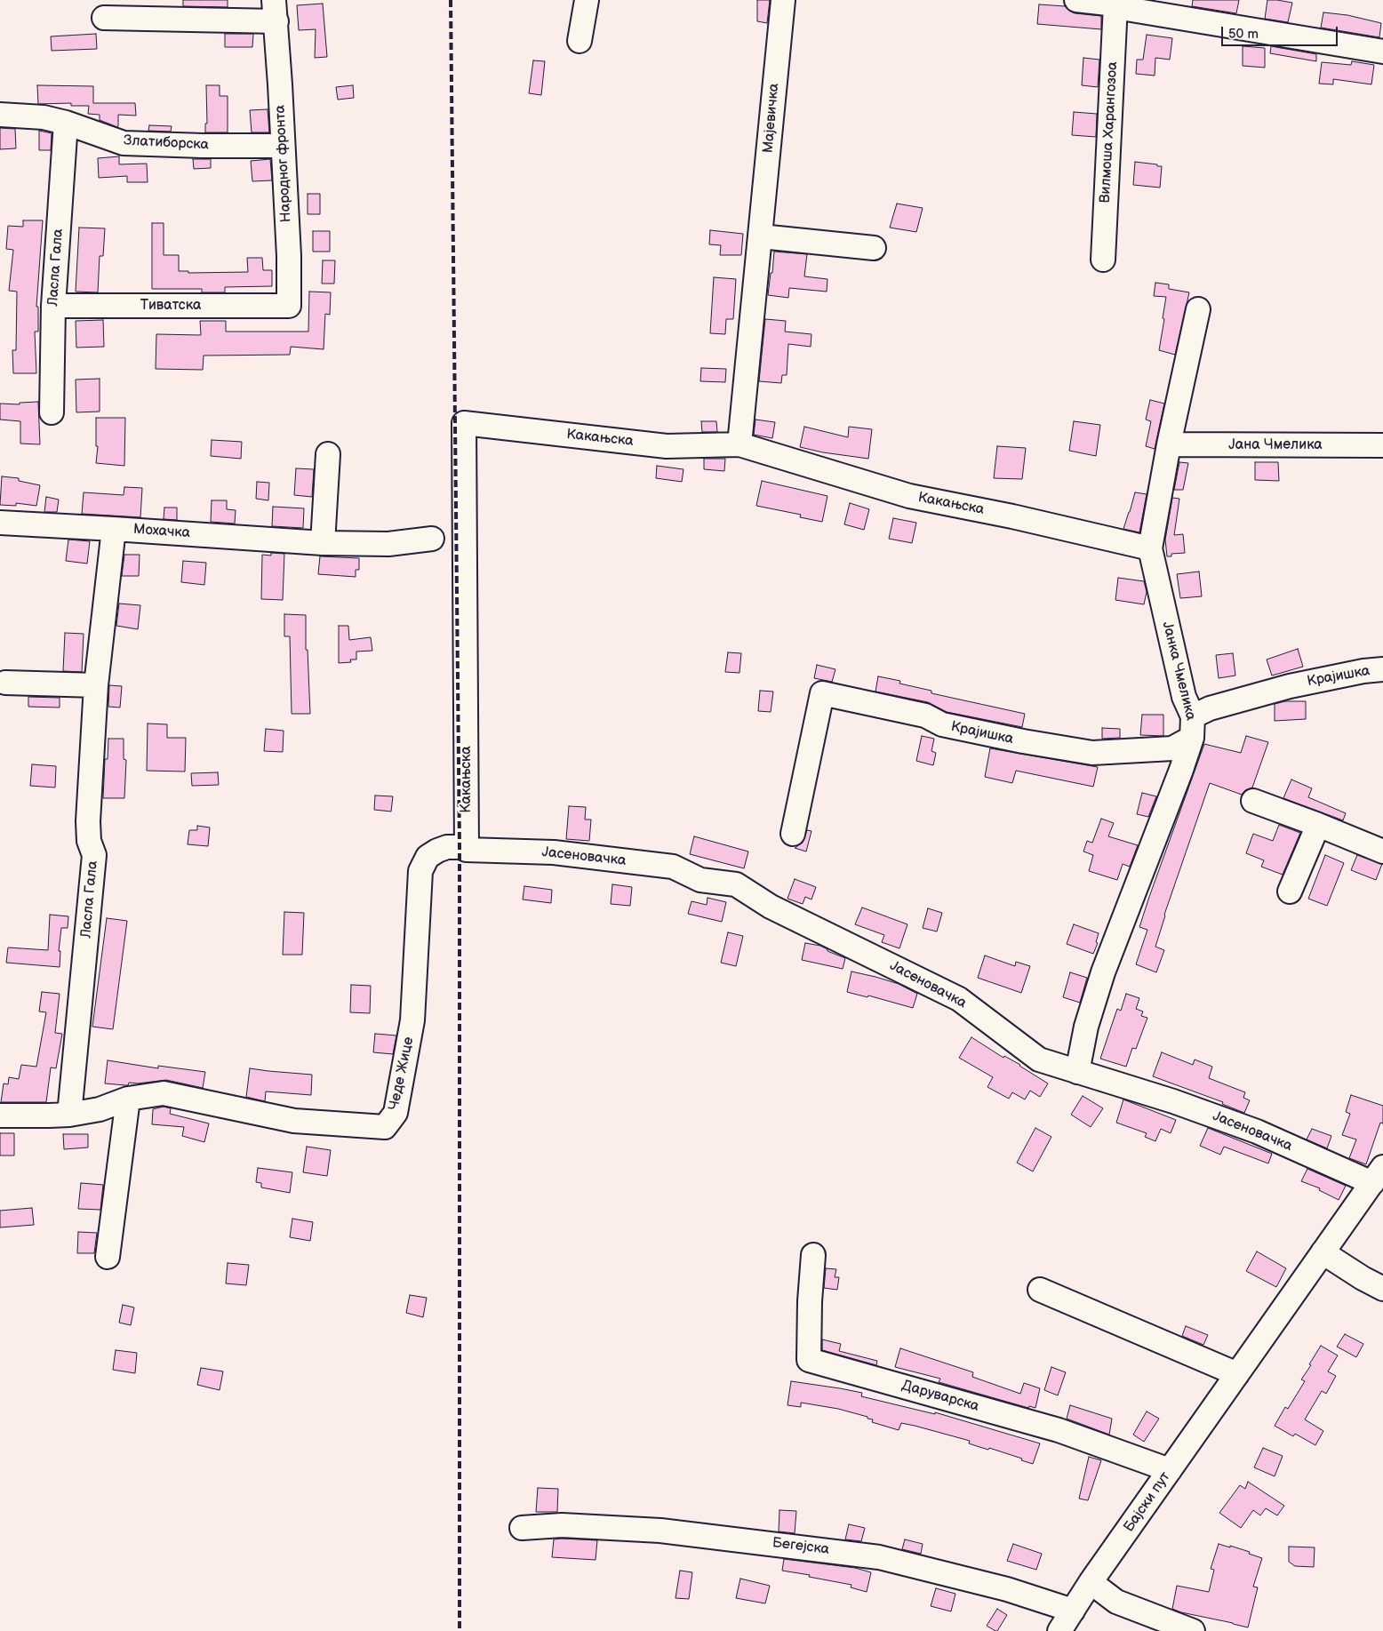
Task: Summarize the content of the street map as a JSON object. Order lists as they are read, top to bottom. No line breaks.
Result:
{"streets":{"street":["Мајевичка","Вилмоша Харангозоа","Златиборска","Народног фронта","Ласла Гала","Тиватска","Какањска","Јана Чмелика","Мохачка","Јанка Чмелика","Крајишка","Јасеновачка","Чеде Жице","Даруварска","Бајски пут","Бегејска"]},"crossings":[["Мајевичка","Какањска"],["Златиборска","Народног фронта"],["Златиборска","Ласла Гала"],["Народног фронта","Тиватска"],["Ласла Гала","Тиватска"],["Ласла Гала","Мохачка"],["Ласла Гала","Чеде Жице"],["Какањска","Јанка Чмелика"],["Какањска","Јасеновачка"],["Какањска","Чеде Жице"],["Јана Чмелика","Јанка Чмелика"],["Јанка Чмелика","Крајишка"],["Јанка Чмелика","Јасеновачка"],["Јасеновачка","Чеде Жице"],["Јасеновачка","Бајски пут"],["Даруварска","Бајски пут"],["Бајски пут","Бегејска"]],"scale_bar":"50 m"}
